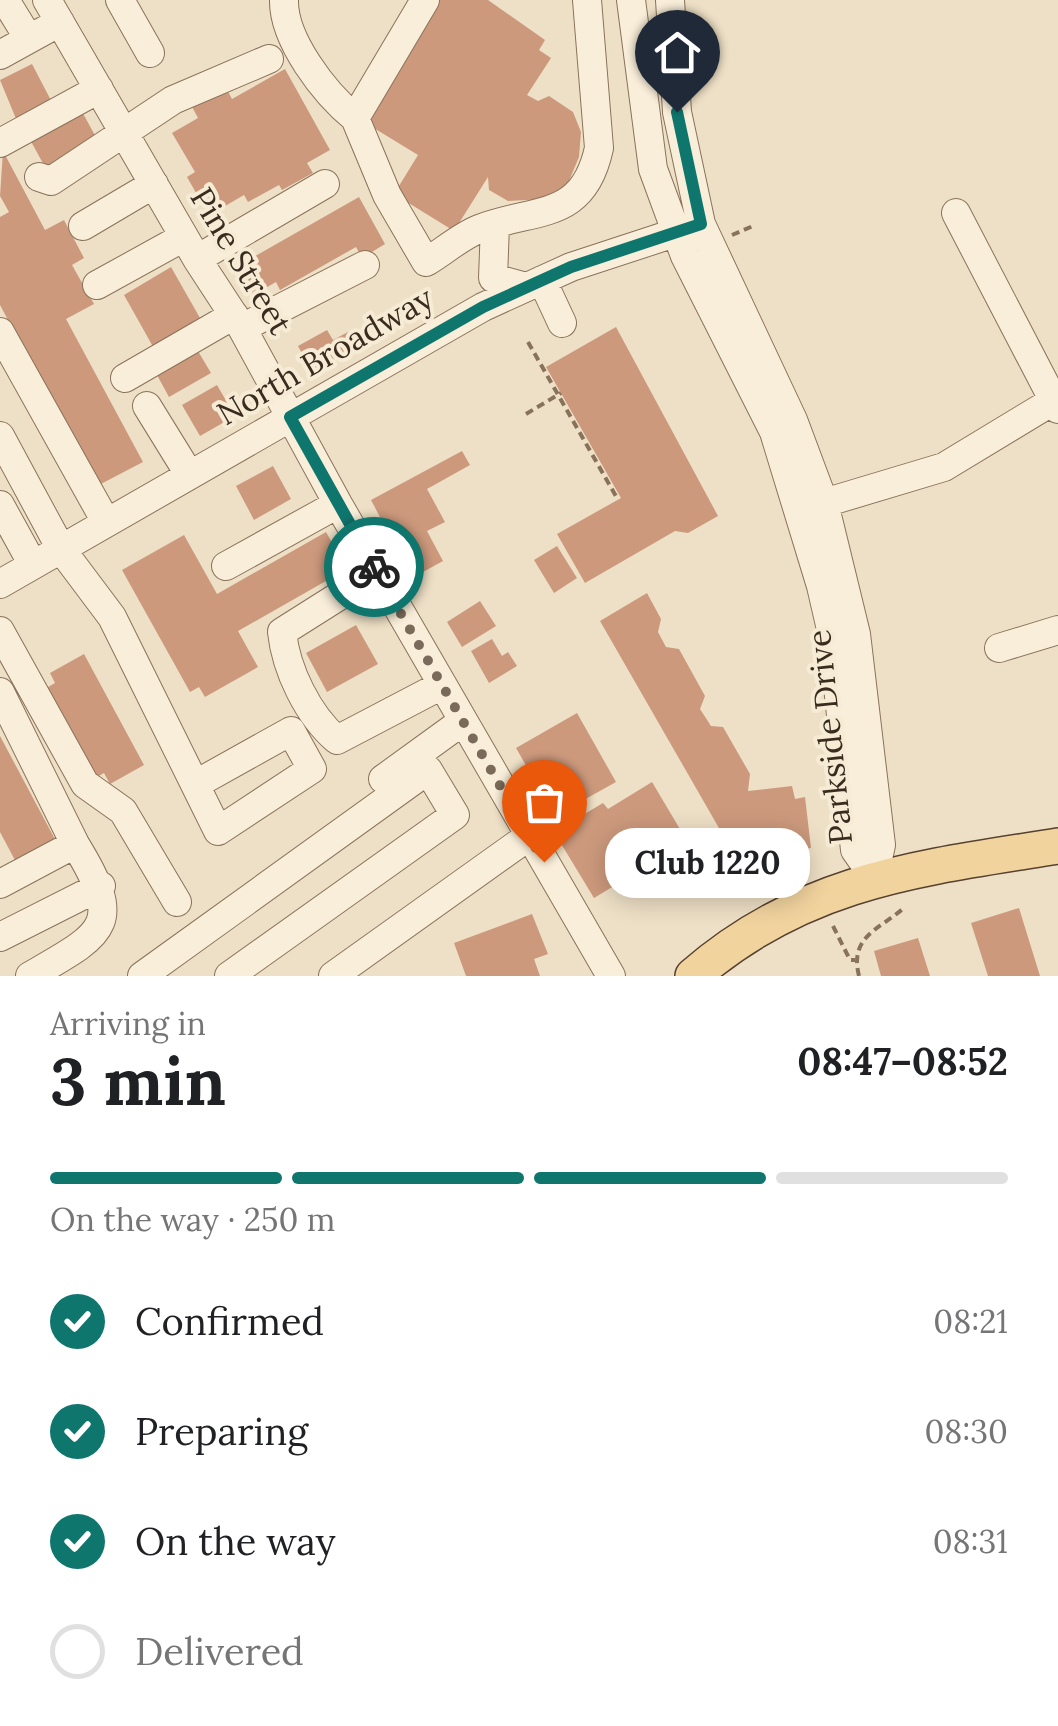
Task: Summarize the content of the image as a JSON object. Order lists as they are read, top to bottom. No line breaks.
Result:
{"streets":{"street":["Pine Street","North Broadway","Parkside Drive"]},"crossings":[["Pine Street","North Broadway"],["North Broadway","Parkside Drive"]],"places":["Club 1220"],"page":{"bubble":"Club 1220","heading":["3 min","Arriving in","08:47–08:52"],"bar":"On the way · 250 m","list":[["Confirmed","08:21"],["Preparing","08:30"],["On the way","08:31"],"Delivered"]}}
